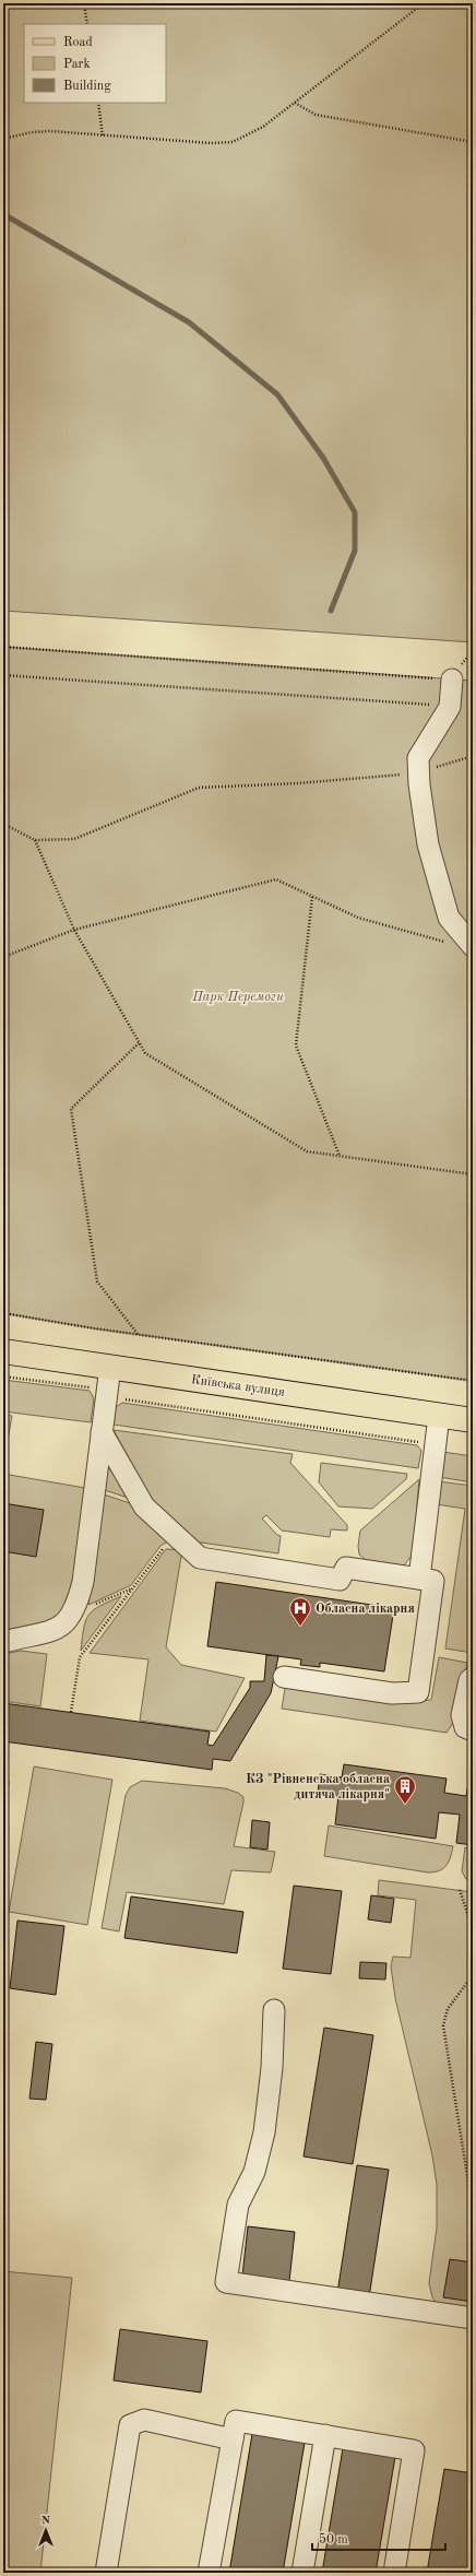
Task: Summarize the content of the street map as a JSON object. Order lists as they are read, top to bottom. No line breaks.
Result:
{"streets":{"main road":["Київська вулиця"]},"parks":["Парк Перемоги"],"places":{"hospital":["Обласна лікарня"],"building":["КЗ \"Рівненська обласна дитяча лікарня\""]},"legend":["Road","Park","Building"],"scale_bar":"50 m","north":"top"}
